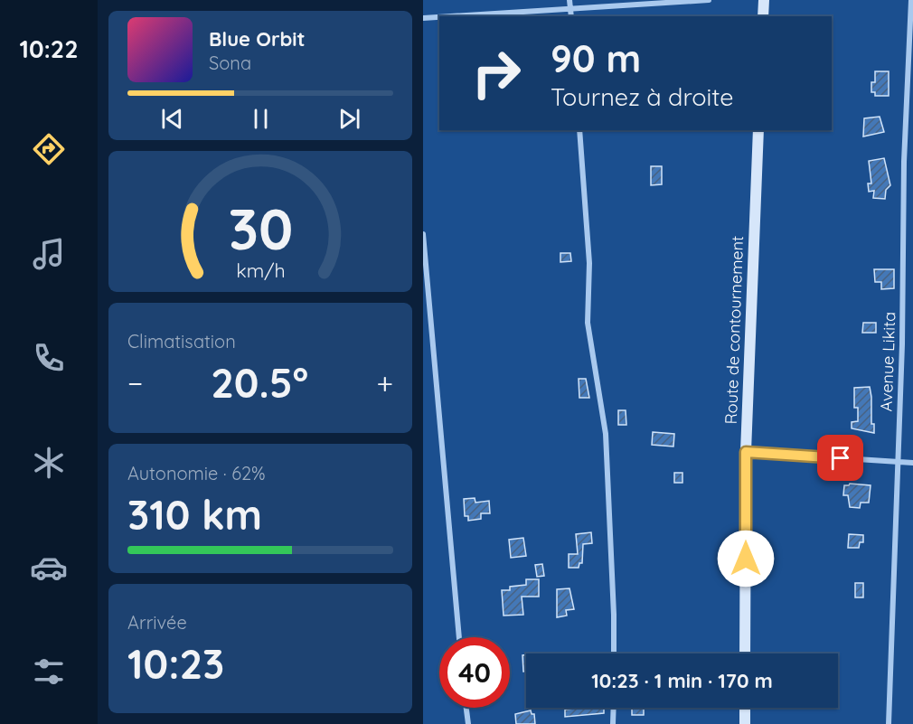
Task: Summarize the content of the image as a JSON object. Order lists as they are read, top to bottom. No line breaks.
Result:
{"streets":{"street":["Route de contournement","Avenue Likita"]},"page":{"tabs":"10:22","turn":["90 m","Tournez à droite"],"song":["Blue Orbit","Sona"],"tile":["Climatisation",["Autonomie · 62%","310 km"],["Arrivée","10:23"]],"heat":["−","20.5°","+"],"limit":"40","trip":"10:23 · 1 min · 170 m","gauge":["30","km/h"]}}
